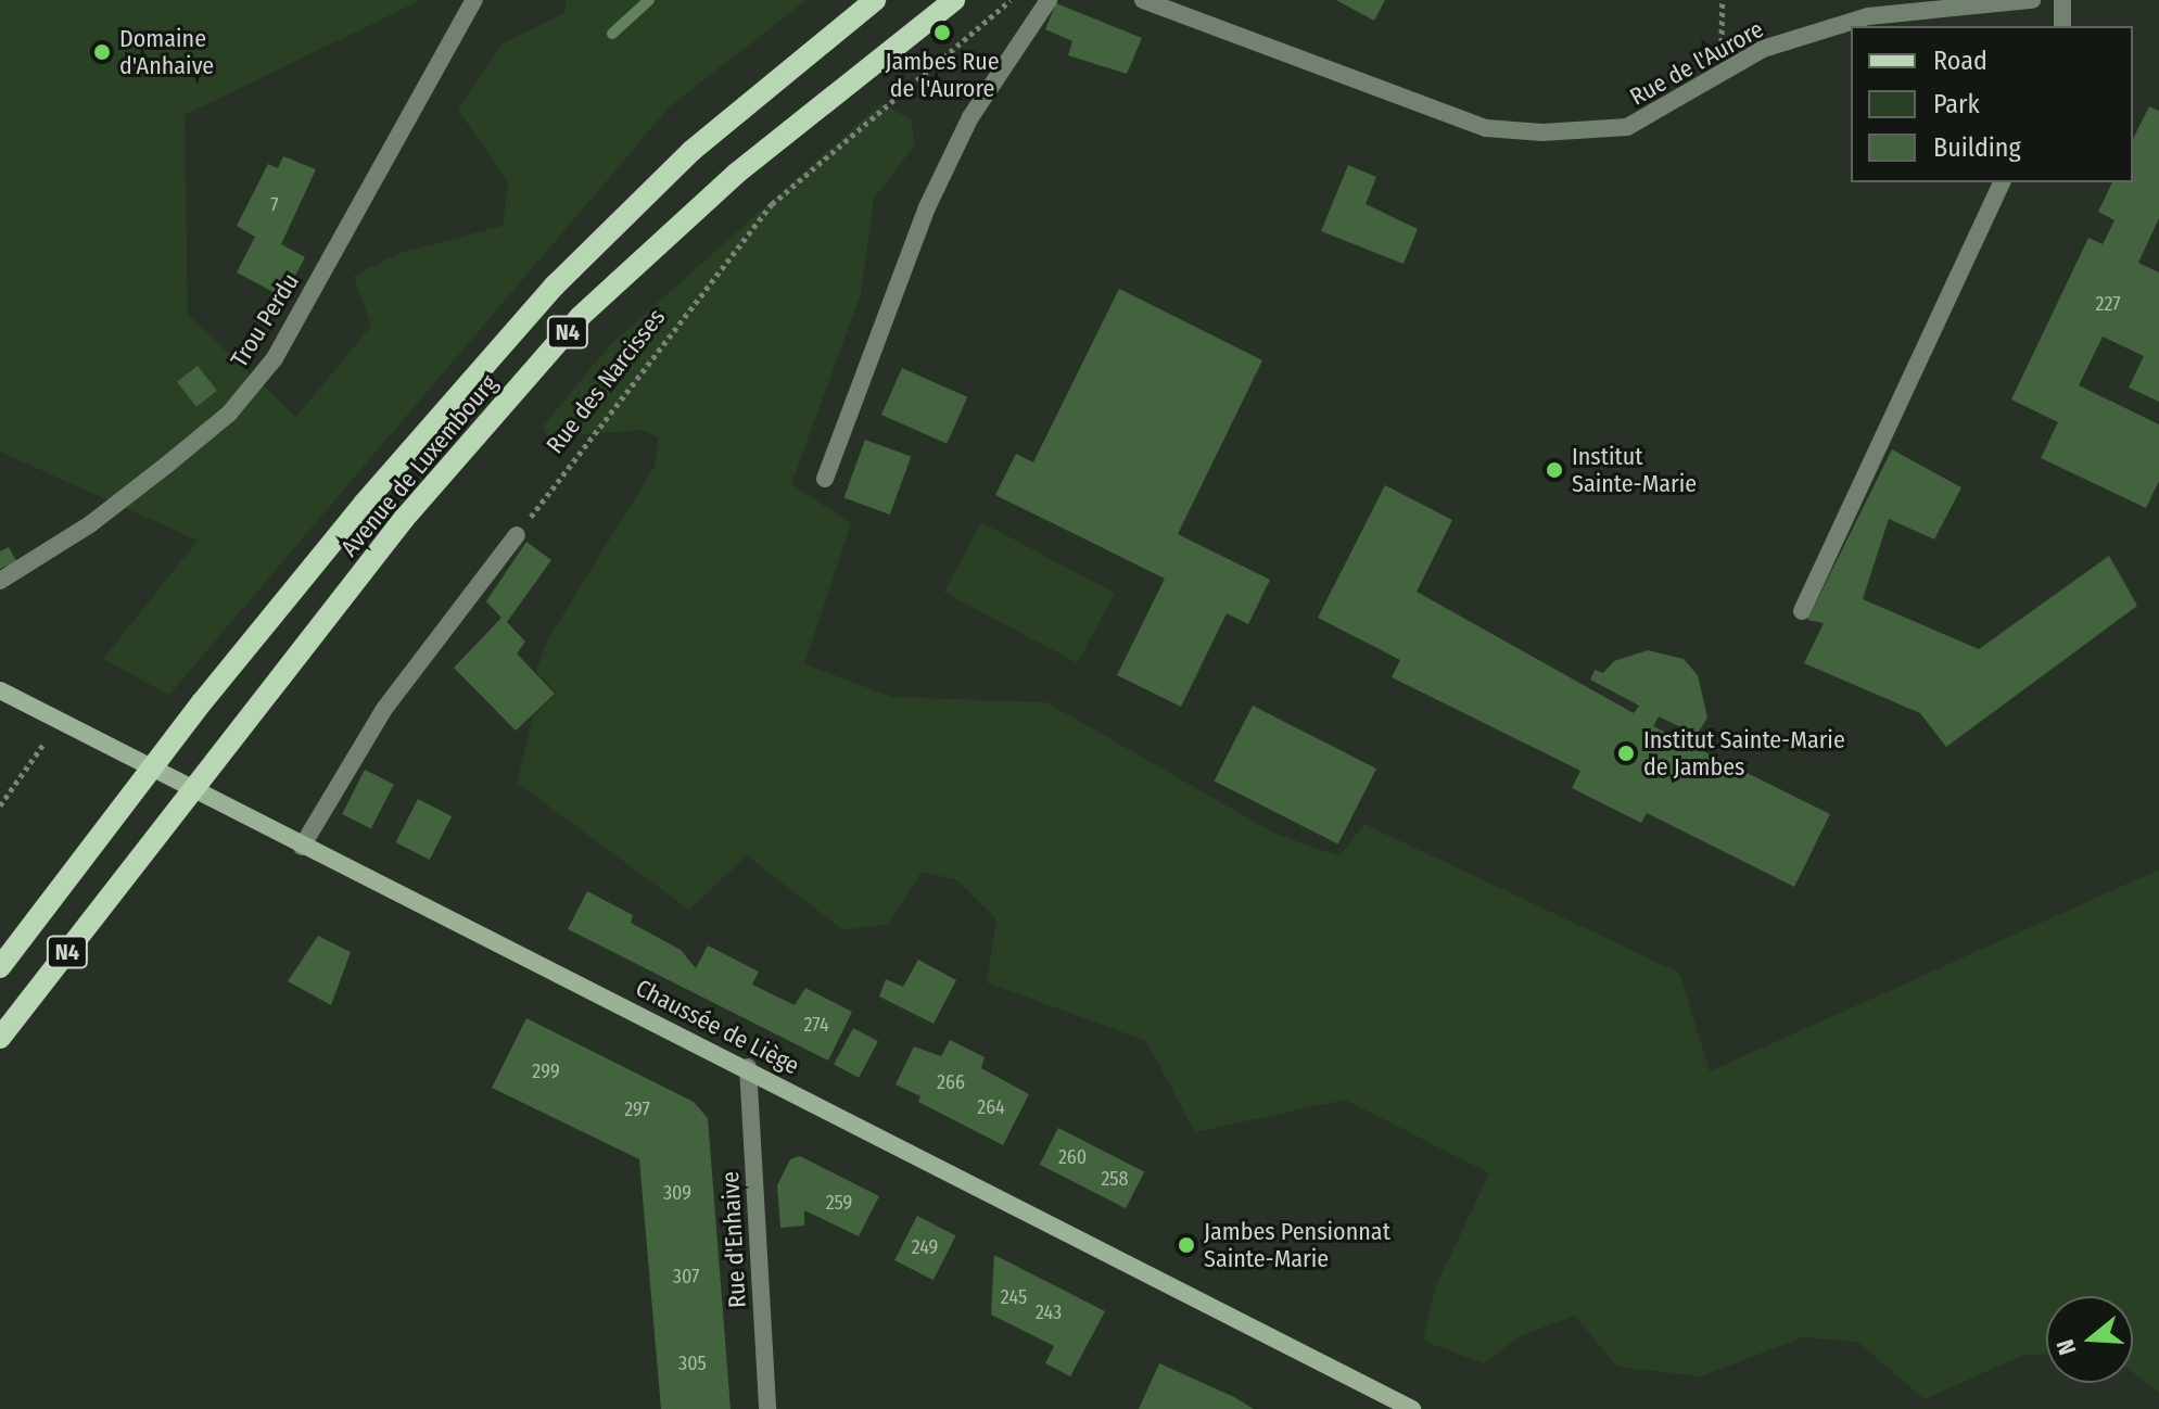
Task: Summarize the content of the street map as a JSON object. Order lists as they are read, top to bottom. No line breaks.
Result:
{"streets":{"main road":["N4","Avenue de Luxembourg"],"street":["Rue de l'Aurore","Trou Perdu","Chaussée de Liège","Rue d'Enhaive"],"path":["Rue des Narcisses"]},"crossings":[["Chaussée de Liège","Rue d'Enhaive"]],"places":["Jambes Rue de l'Aurore","Domaine d'Anhaive","Institut Sainte-Marie","Institut Sainte-Marie de Jambes","Jambes Pensionnat Sainte-Marie"],"house_numbers":["7","227","274","299","266","264","297","260","258","309","259","249","307","245","243","305"],"legend":["Road","Park","Building"],"north":"left"}
